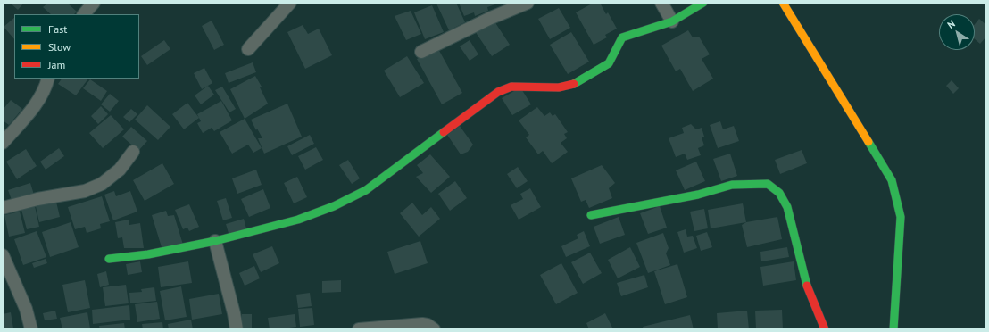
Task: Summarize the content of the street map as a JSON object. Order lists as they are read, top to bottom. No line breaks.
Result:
{"legend":["Fast","Slow","Jam"],"north":"top left"}
